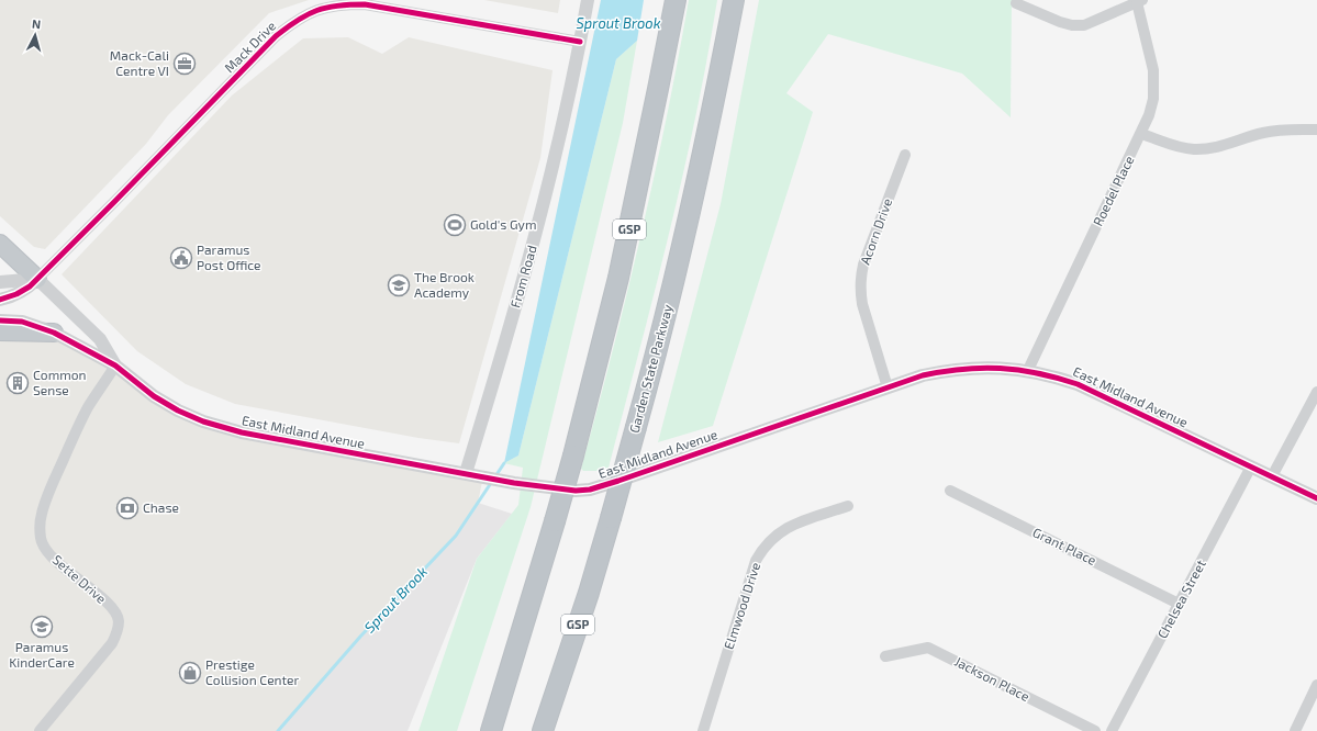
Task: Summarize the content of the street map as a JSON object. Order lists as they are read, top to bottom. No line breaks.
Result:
{"streets":{"highway":["GSP","Garden State Parkway"],"street":["Mack Drive","Roedel Place","Acorn Drive","From Road","East Midland Avenue","Grant Place","Sette Drive","Chelsea Street","Elmwood Drive","Jackson Place"]},"crossings":[["Mack Drive","From Road"],["Mack Drive","East Midland Avenue"],["Roedel Place","East Midland Avenue"],["Acorn Drive","East Midland Avenue"],["From Road","East Midland Avenue"],["East Midland Avenue","Sette Drive"],["East Midland Avenue","Chelsea Street"],["Grant Place","Chelsea Street"]],"water":["Sprout Brook"],"places":{"office":["Mack-Cali Centre VI"],"sports":["Gold's Gym"],"public building":["Paramus Post Office"],"school or university":["The Brook Academy","Paramus KinderCare"],"building":["Common Sense"],"bank":["Chase"],"shop":["Prestige Collision Center"]},"north":"top"}
